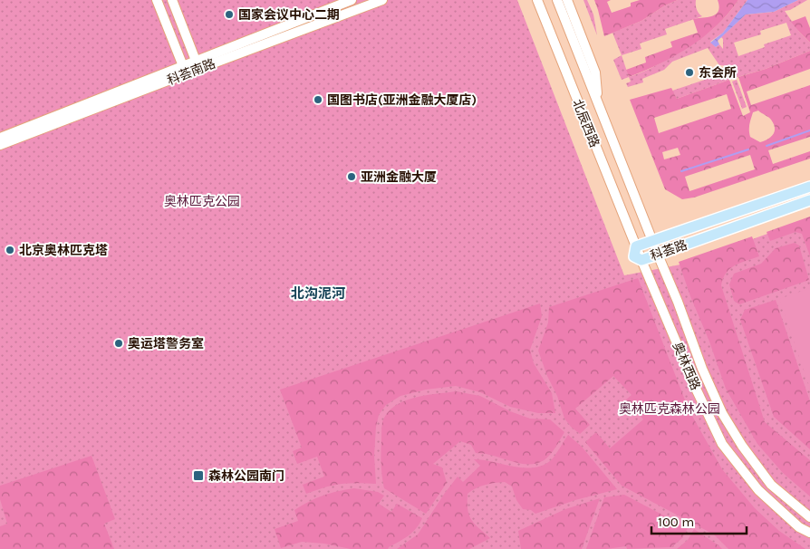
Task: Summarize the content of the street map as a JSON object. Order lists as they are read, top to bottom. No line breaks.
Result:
{"streets":{"main road":["科荟南路","北辰西路","科荟路","奥林西路"]},"crossings":[["北辰西路","科荟路"],["北辰西路","奥林西路"],["科荟路","奥林西路"]],"districts":["北沟泥河"],"parks":["奥林匹克公园","奥林匹克森林公园"],"places":{"other":["国家会议中心二期","东会所","国图书店(亚洲金融大厦店)","亚洲金融大厦","北京奥林匹克塔","奥运塔警务室"],"transit":["森林公园南门"]},"scale_bar":"100 m"}
